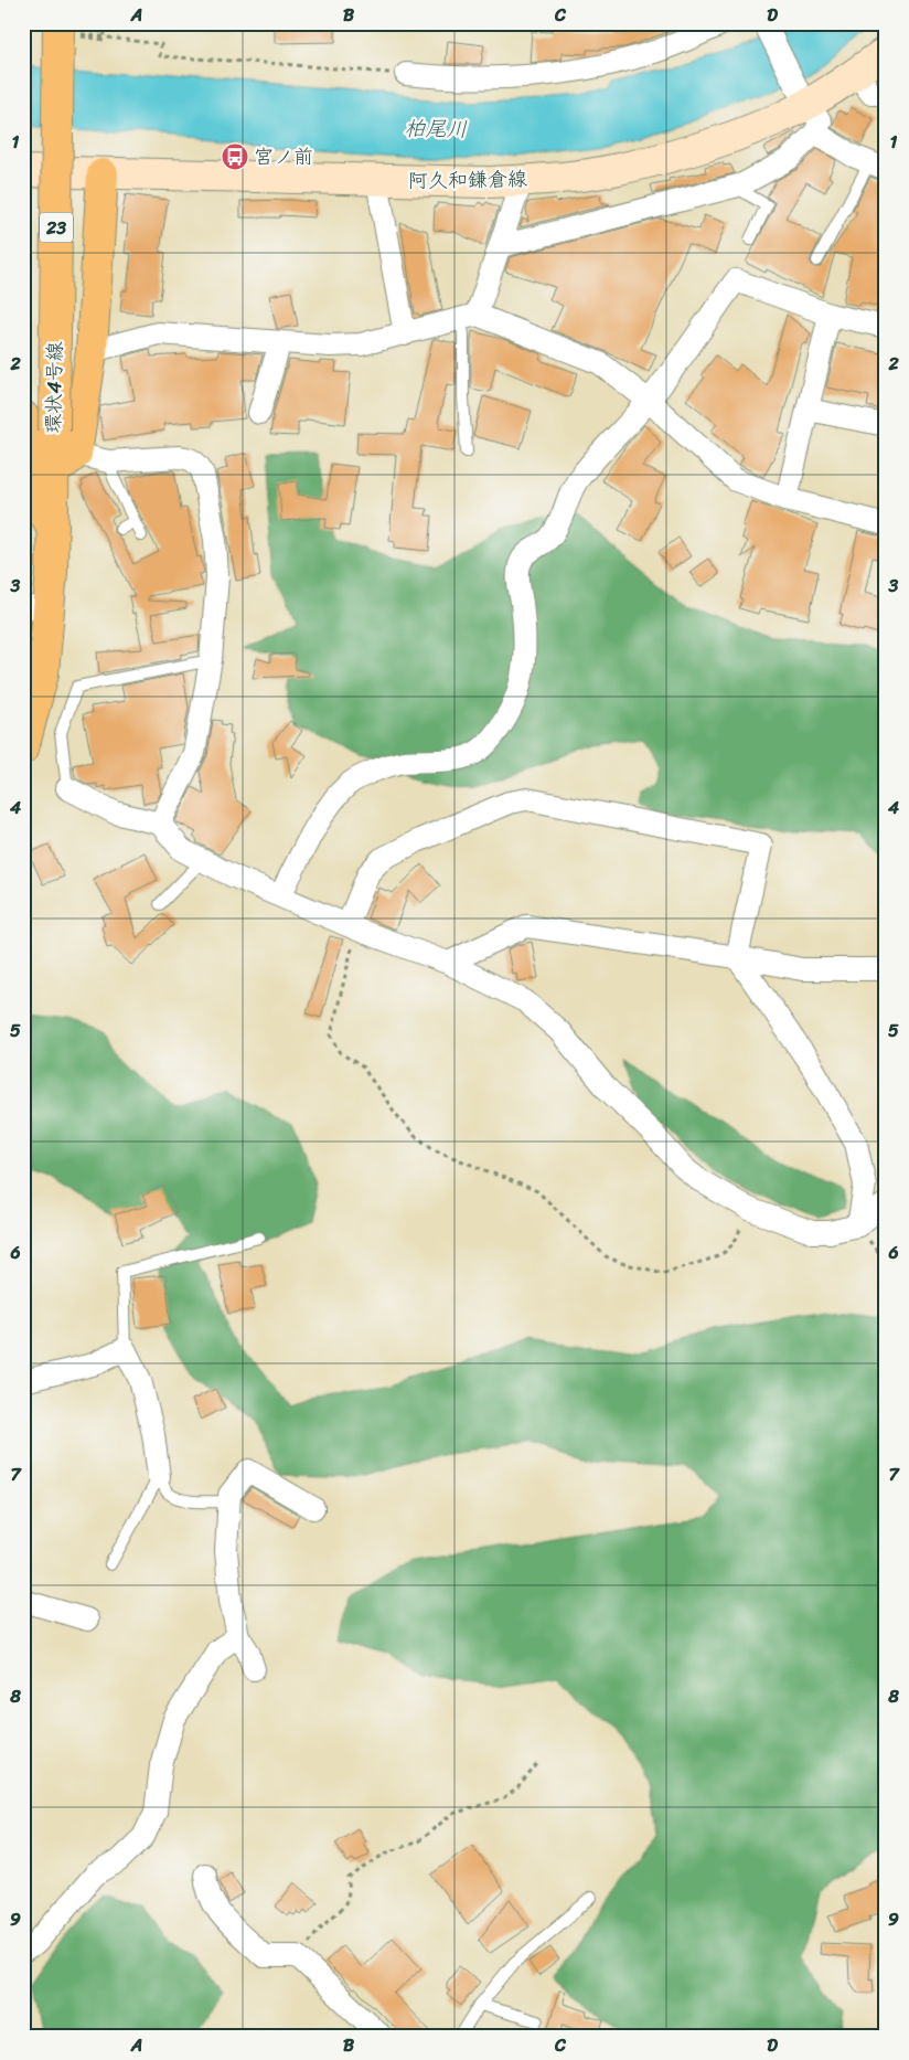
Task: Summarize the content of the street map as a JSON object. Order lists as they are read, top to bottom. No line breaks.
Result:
{"streets":{"main road":["阿久和鎌倉線","23","環状4号線"]},"crossings":[["阿久和鎌倉線","23"],["23","環状4号線"]],"water":["柏尾川"],"places":{"bus stop":["宮ノ前"]},"grid":{"columns":["A","B","C","D"],"rows":["1","2","3","4","5","6","7","8","9"]}}
